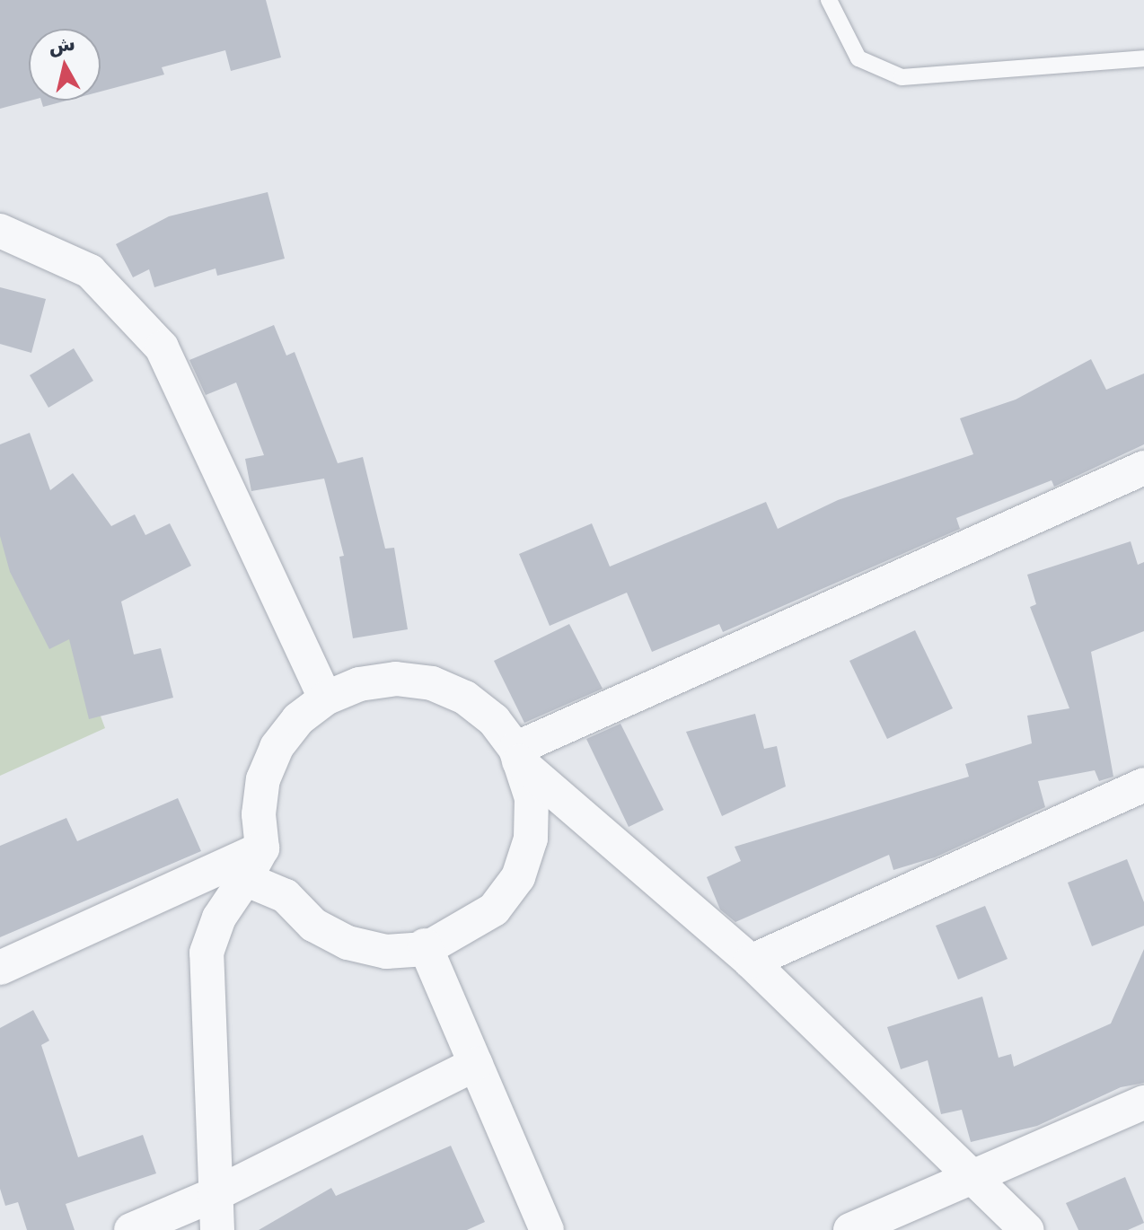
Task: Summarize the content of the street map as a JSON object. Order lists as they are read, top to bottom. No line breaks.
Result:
{"north":"top"}
